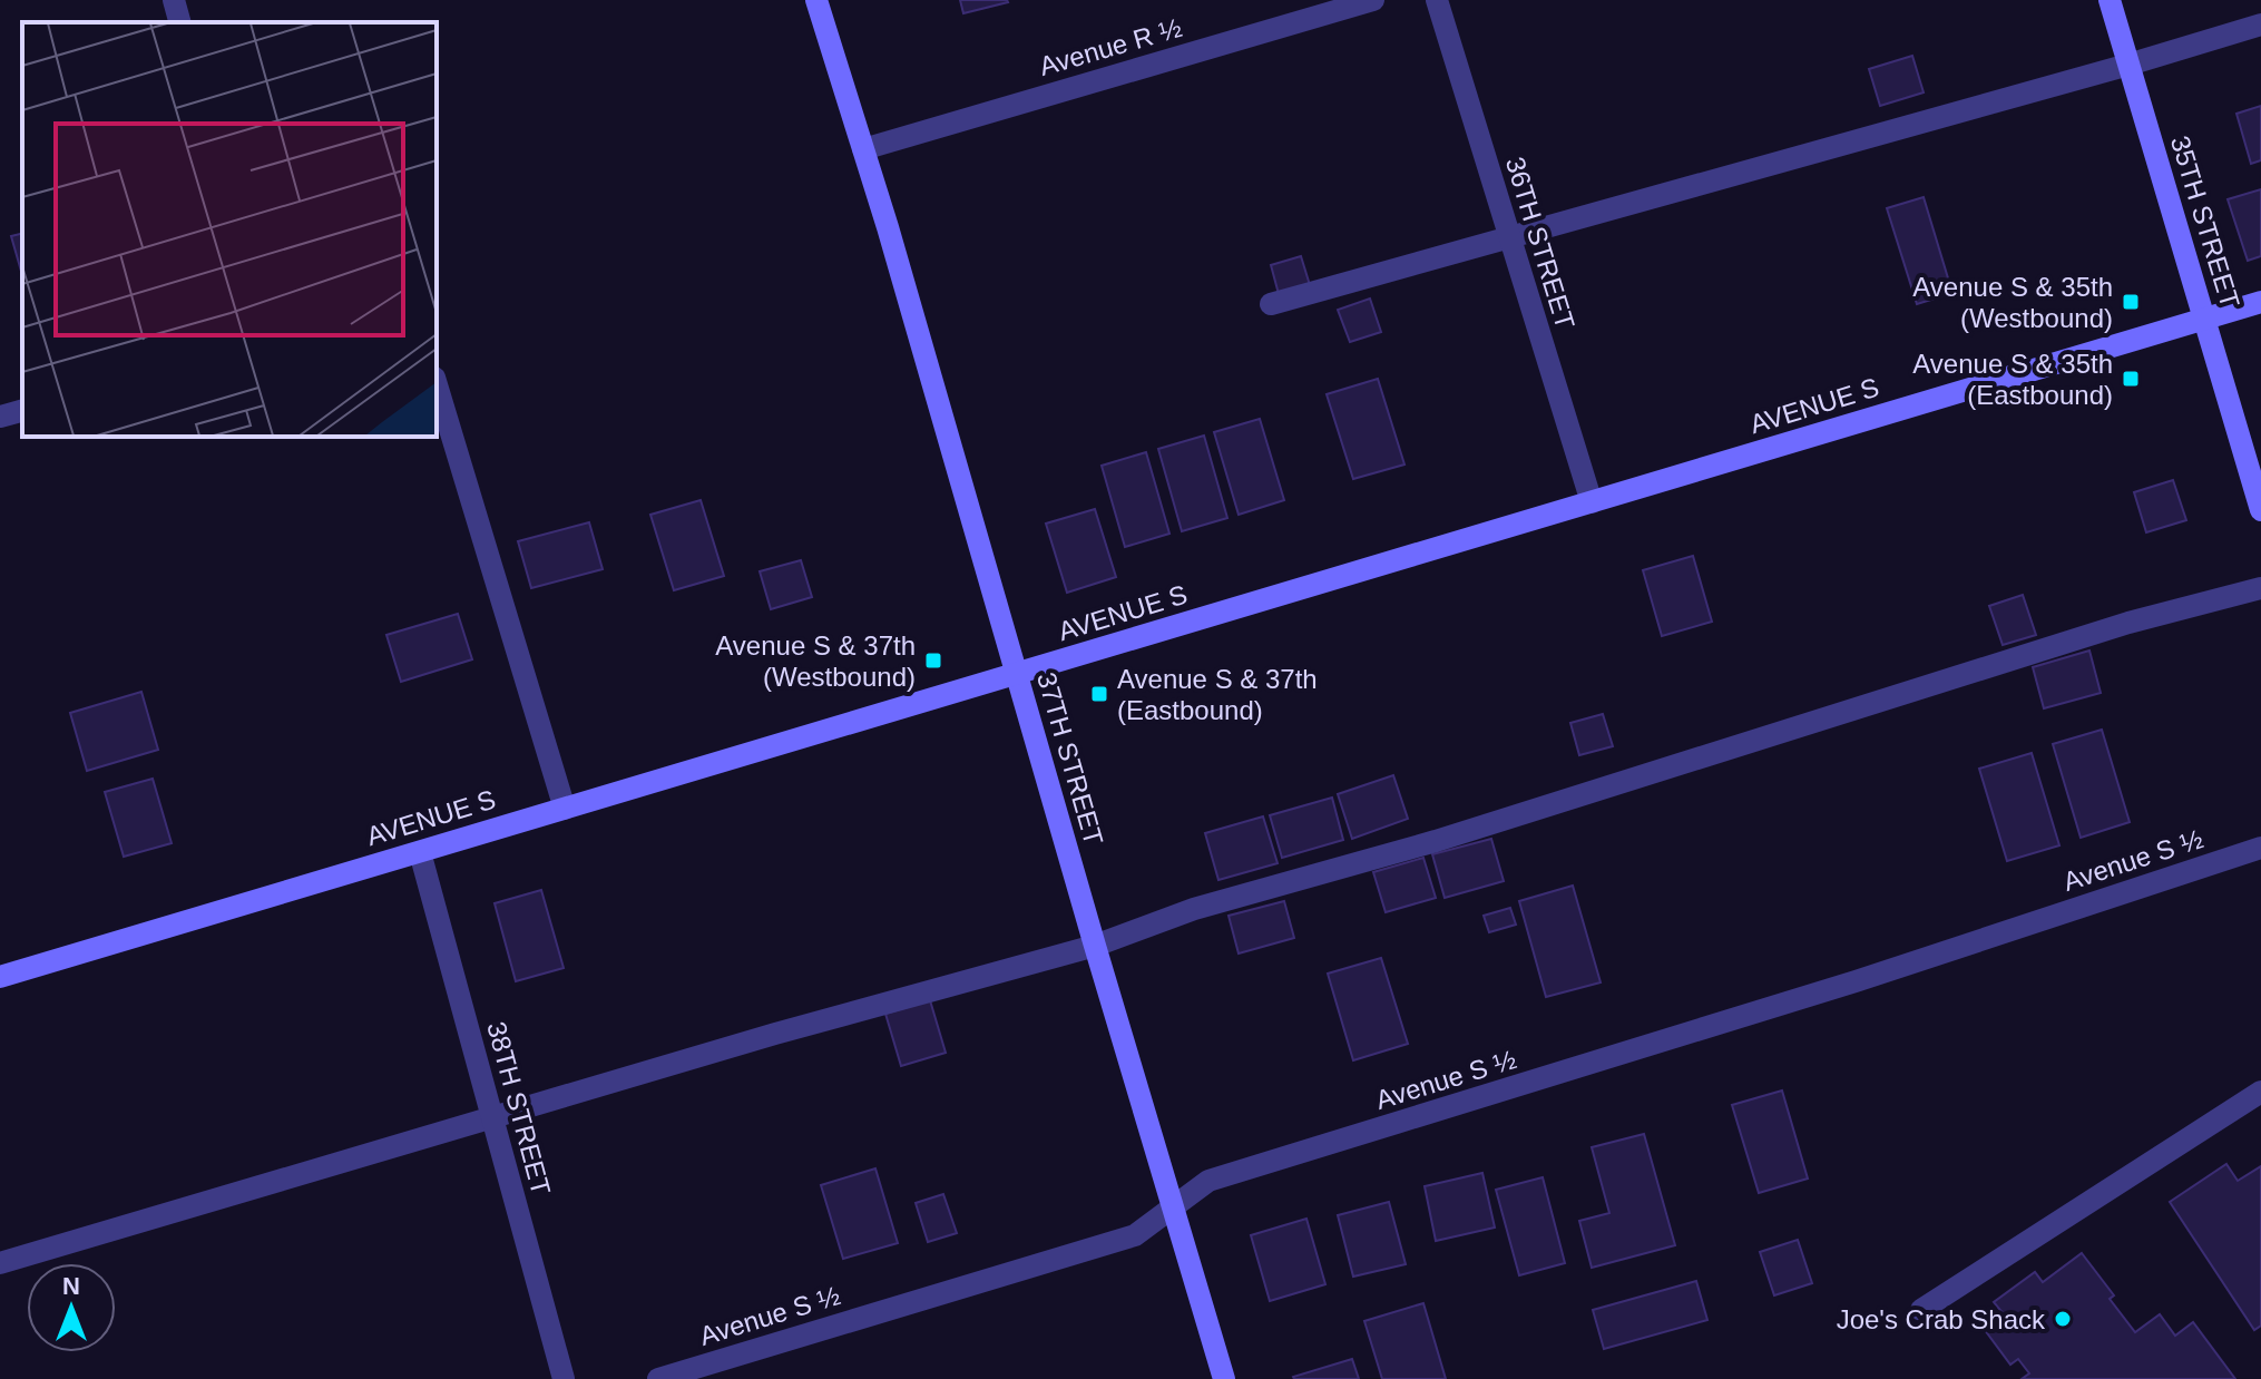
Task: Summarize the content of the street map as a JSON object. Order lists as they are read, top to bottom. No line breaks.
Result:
{"streets":{"main road":["35TH STREET","AVENUE S","37TH STREET"],"street":["Avenue R ½","36TH STREET","Avenue S ½","38TH STREET"]},"crossings":[["Avenue R ½","37TH STREET"],["35TH STREET","AVENUE S"],["36TH STREET","AVENUE S"],["AVENUE S","37TH STREET"],["AVENUE S","38TH STREET"],["37TH STREET","Avenue S ½"]],"places":{"transit":["Avenue S & 35th (Westbound)","Avenue S & 35th (Eastbound)","Avenue S & 37th (Westbound)","Avenue S & 37th (Eastbound)"],"other":["Joe's Crab Shack"]},"north":"top"}
